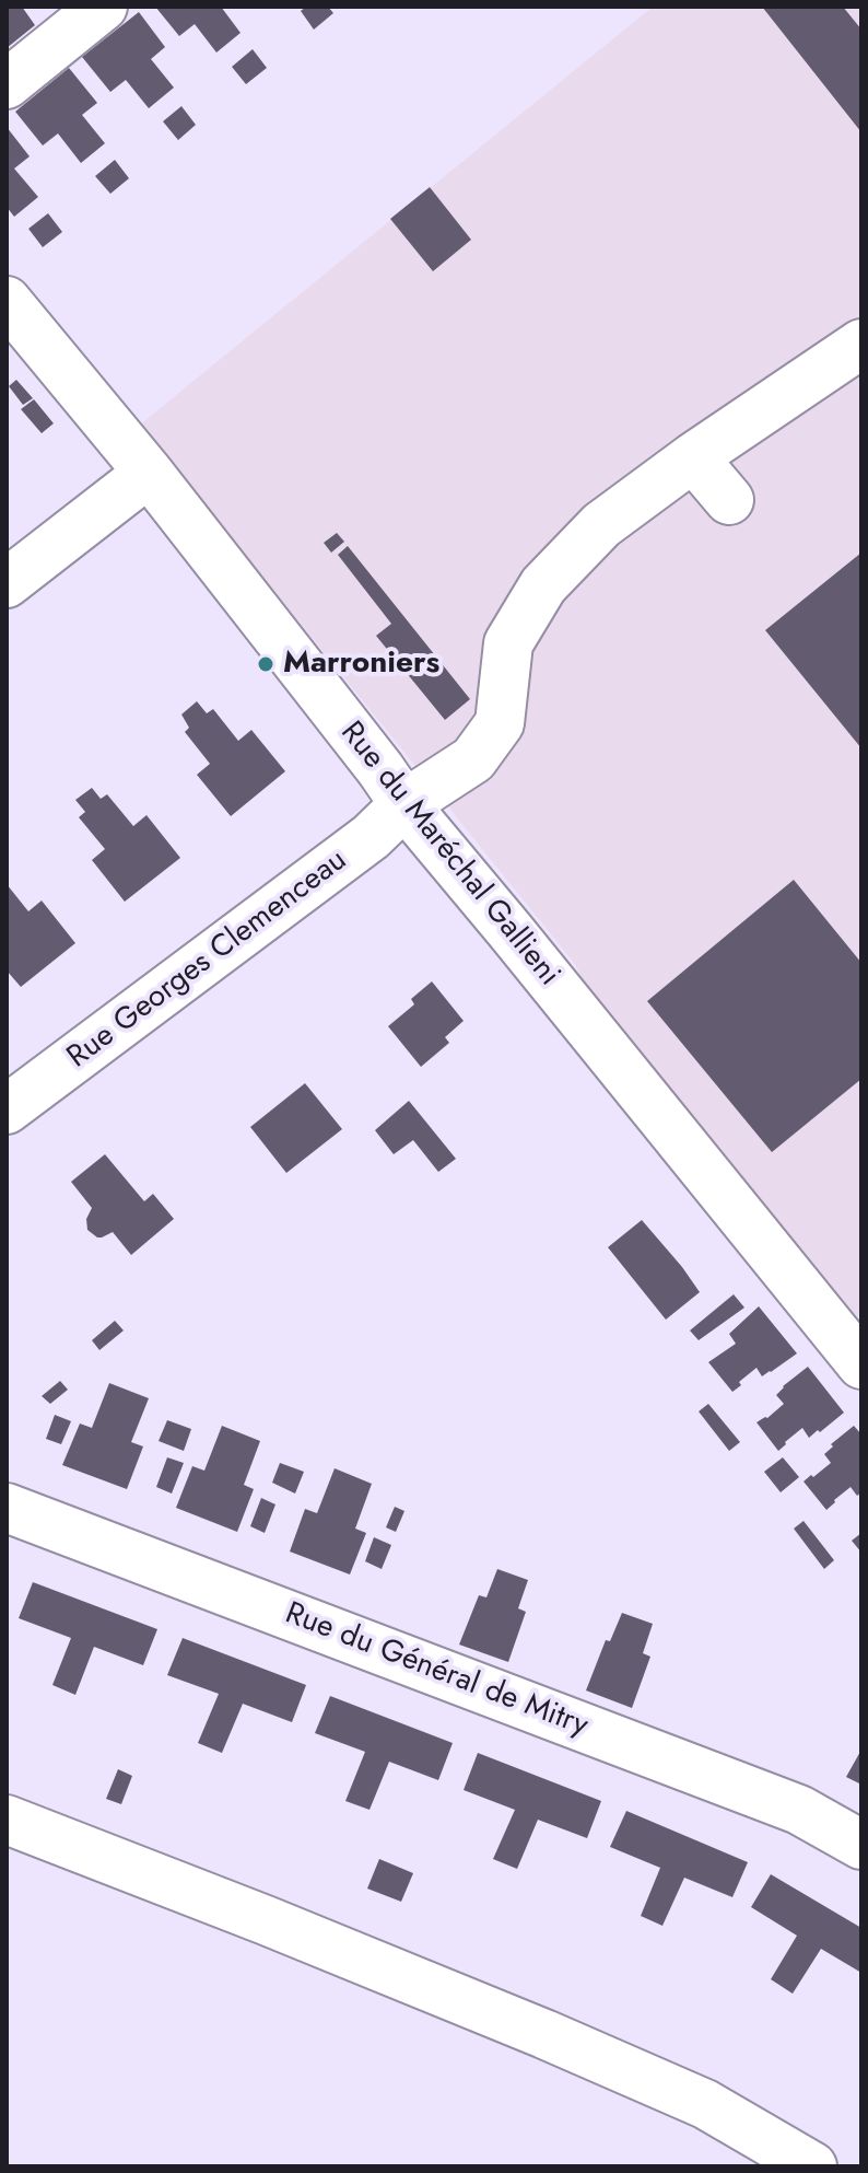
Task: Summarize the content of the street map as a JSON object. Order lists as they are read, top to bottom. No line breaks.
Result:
{"streets":{"street":["Rue du Maréchal Gallieni","Rue Georges Clemenceau","Rue du Général de Mitry"]},"crossings":[["Rue du Maréchal Gallieni","Rue Georges Clemenceau"]],"places":["Marroniers"]}
